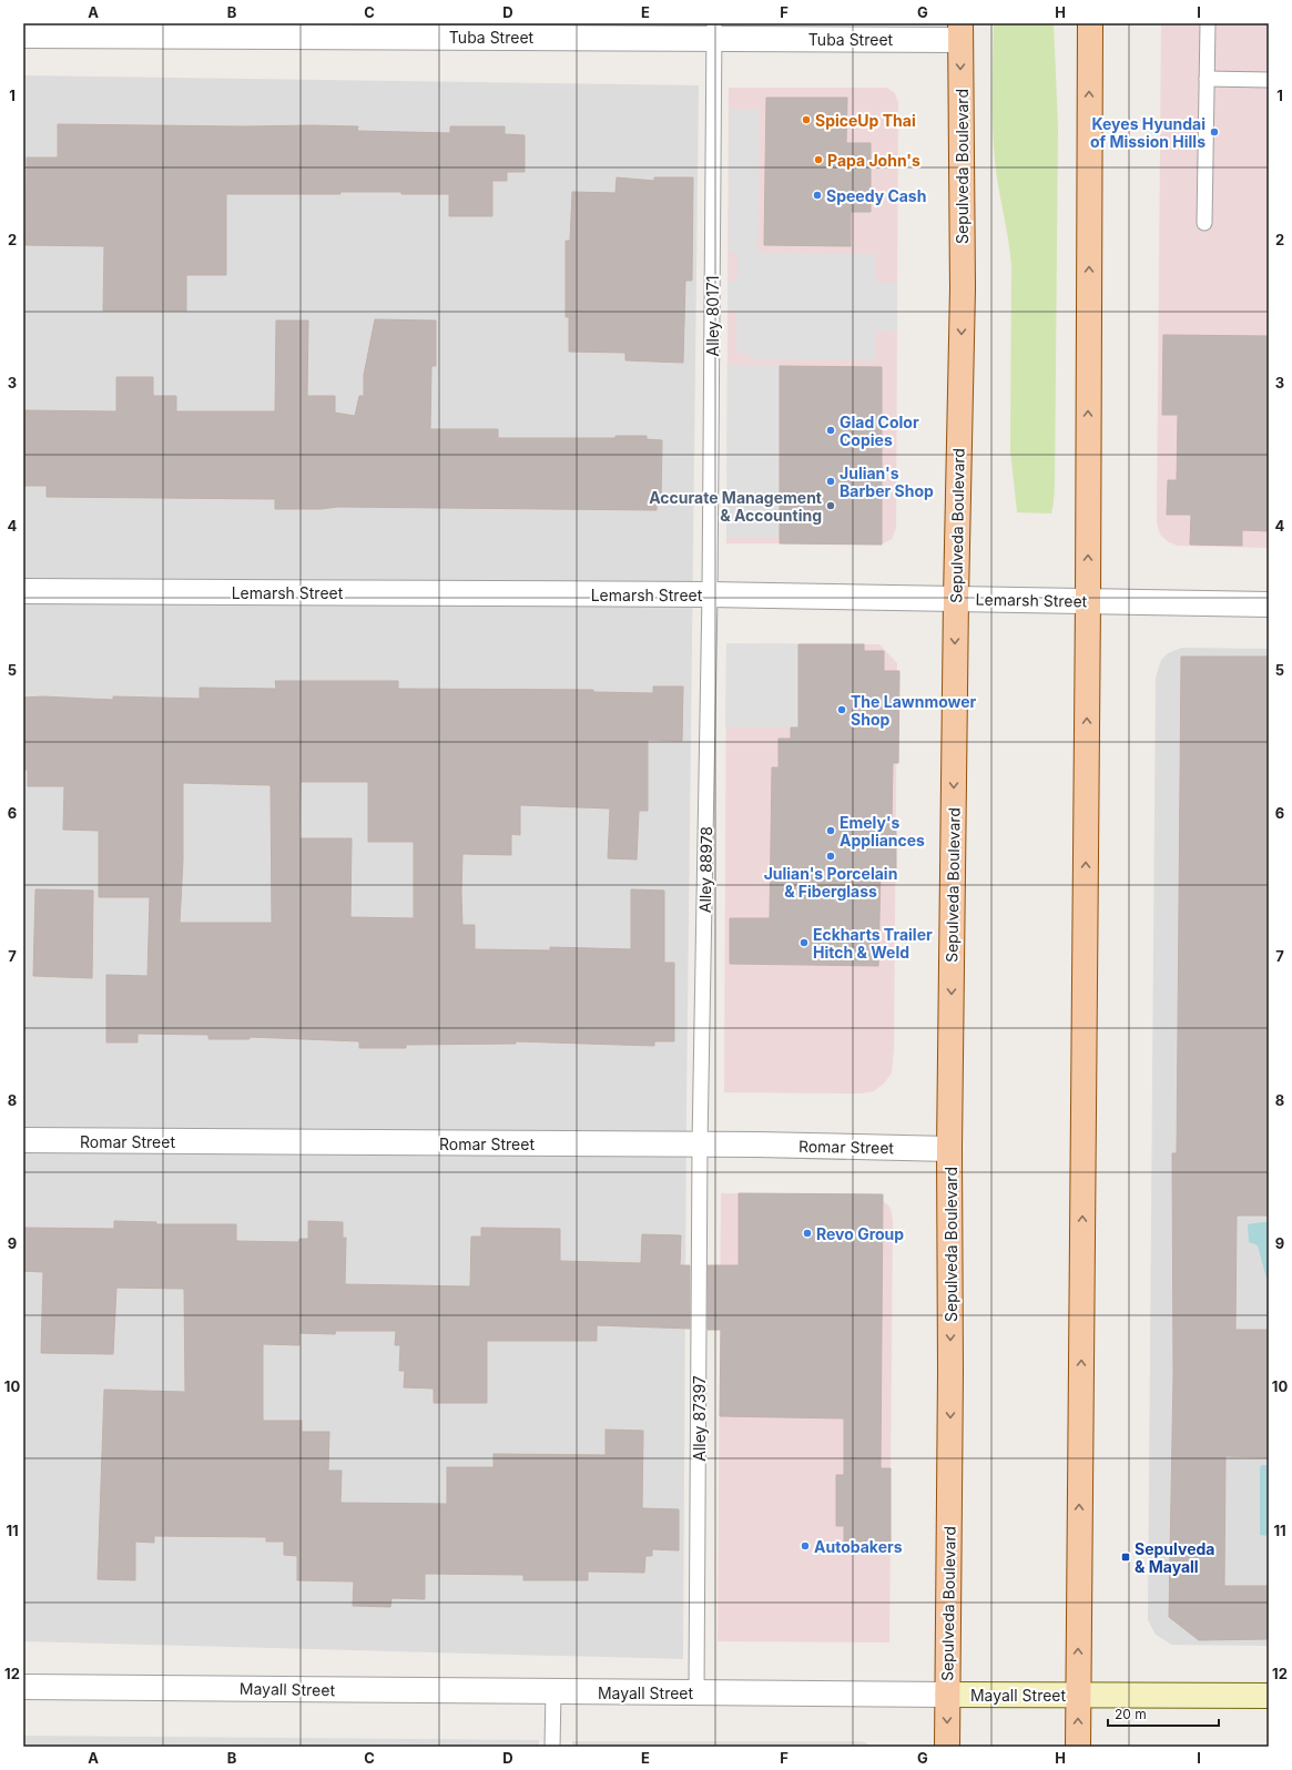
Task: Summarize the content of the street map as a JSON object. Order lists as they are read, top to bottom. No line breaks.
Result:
{"streets":{"main road":["Sepulveda Boulevard"],"street":["Tuba Street","Lemarsh Street","Romar Street","Mayall Street"],"lane":["Alley 80171","Alley 88978","Alley 87397"]},"crossings":[["Tuba Street","Sepulveda Boulevard"],["Tuba Street","Alley 80171"],["Sepulveda Boulevard","Lemarsh Street"],["Sepulveda Boulevard","Romar Street"],["Sepulveda Boulevard","Mayall Street"],["Alley 80171","Lemarsh Street"],["Alley 80171","Alley 88978"],["Lemarsh Street","Alley 88978"],["Alley 88978","Romar Street"],["Alley 88978","Alley 87397"],["Romar Street","Alley 87397"],["Alley 87397","Mayall Street"]],"places":{"other":["SpiceUp Thai","Keyes Hyundai of Mission Hills","Papa John's","Speedy Cash","Glad Color Copies","Julian's Barber Shop","Accurate Management & Accounting","The Lawnmower Shop","Emely's Appliances","Julian's Porcelain & Fiberglass","Eckharts Trailer Hitch & Weld","Revo Group","Autobakers"],"transit":["Sepulveda & Mayall"]},"scale_bar":"20 m","grid":{"columns":["A","B","C","D","E","F","G","H","I"],"rows":["1","2","3","4","5","6","7","8","9","10","11","12"]}}
